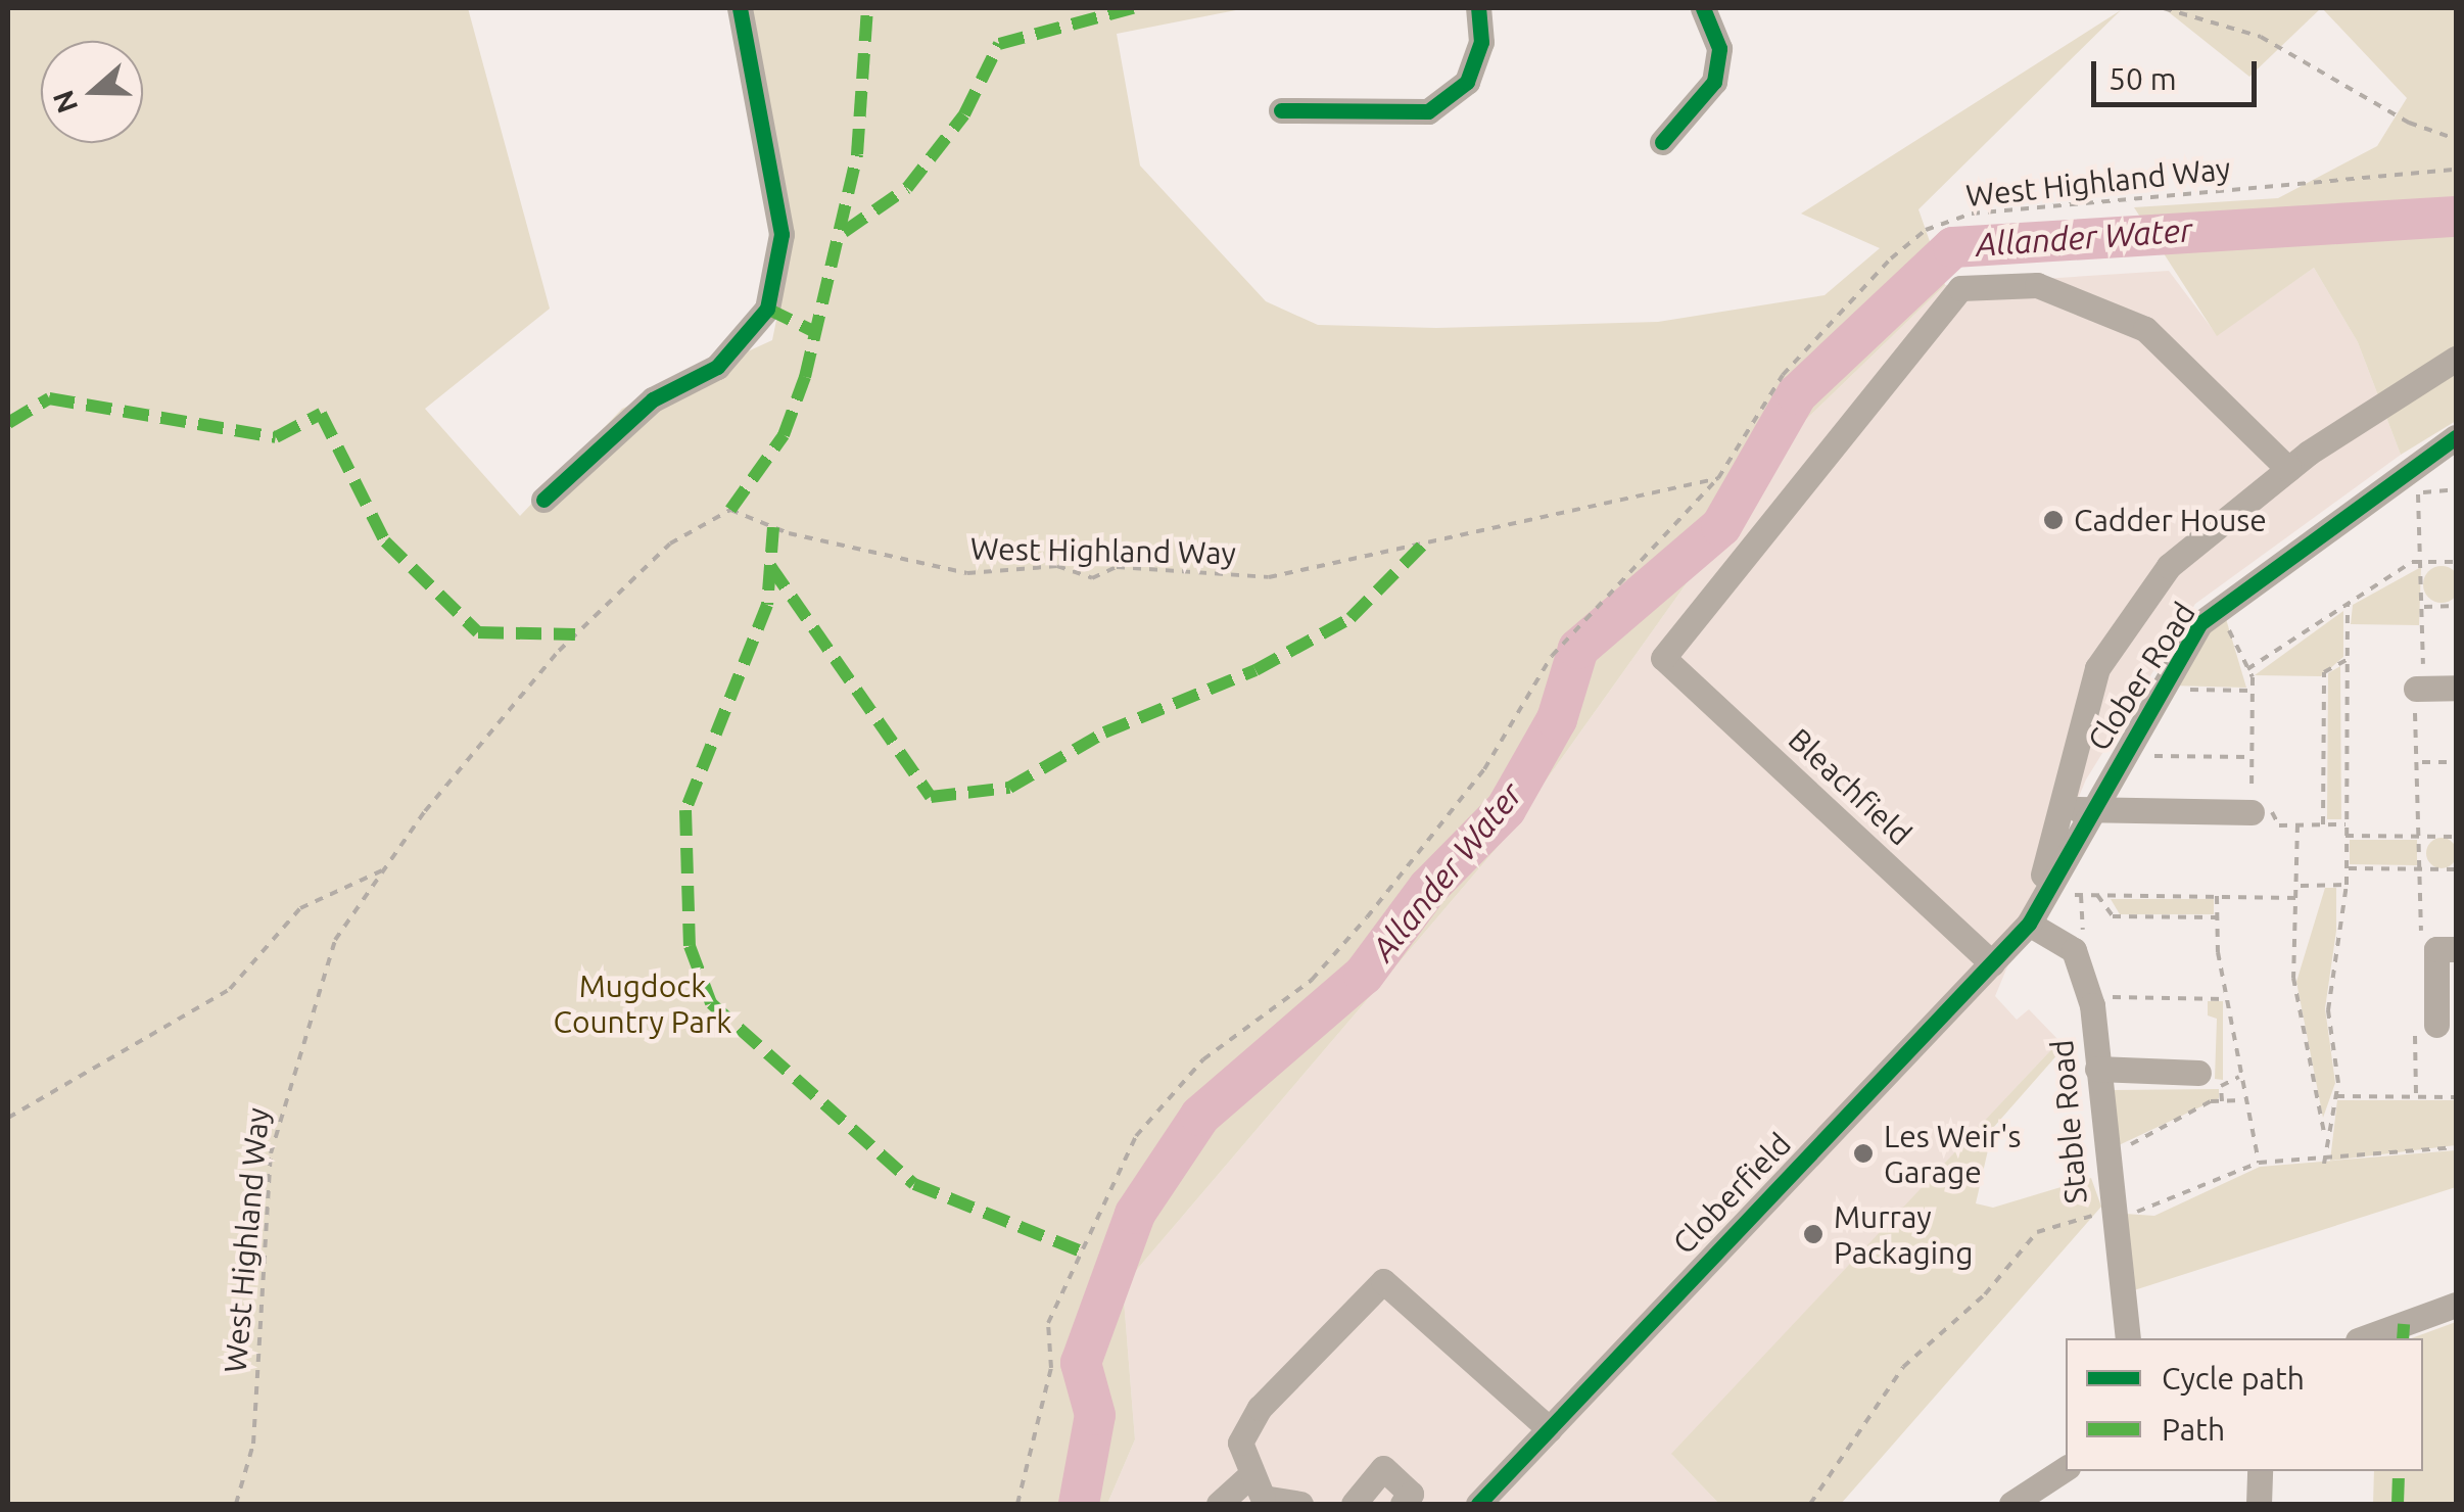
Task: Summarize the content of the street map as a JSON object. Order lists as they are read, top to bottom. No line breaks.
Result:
{"streets":{"street":["Clober Road","Bleachfield","Stable Road","Cloberfield"],"path":["West Highland Way"]},"crossings":[["Clober Road","Bleachfield"],["Clober Road","Stable Road"],["Clober Road","Cloberfield"],["Bleachfield","Cloberfield"],["Stable Road","Cloberfield"]],"water":["Allander Water"],"parks":["Mugdock Country Park"],"places":["Cadder House","Les Weir's Garage","Murray Packaging"],"legend":["Cycle path","Path"],"scale_bar":"50 m","north":"left"}
